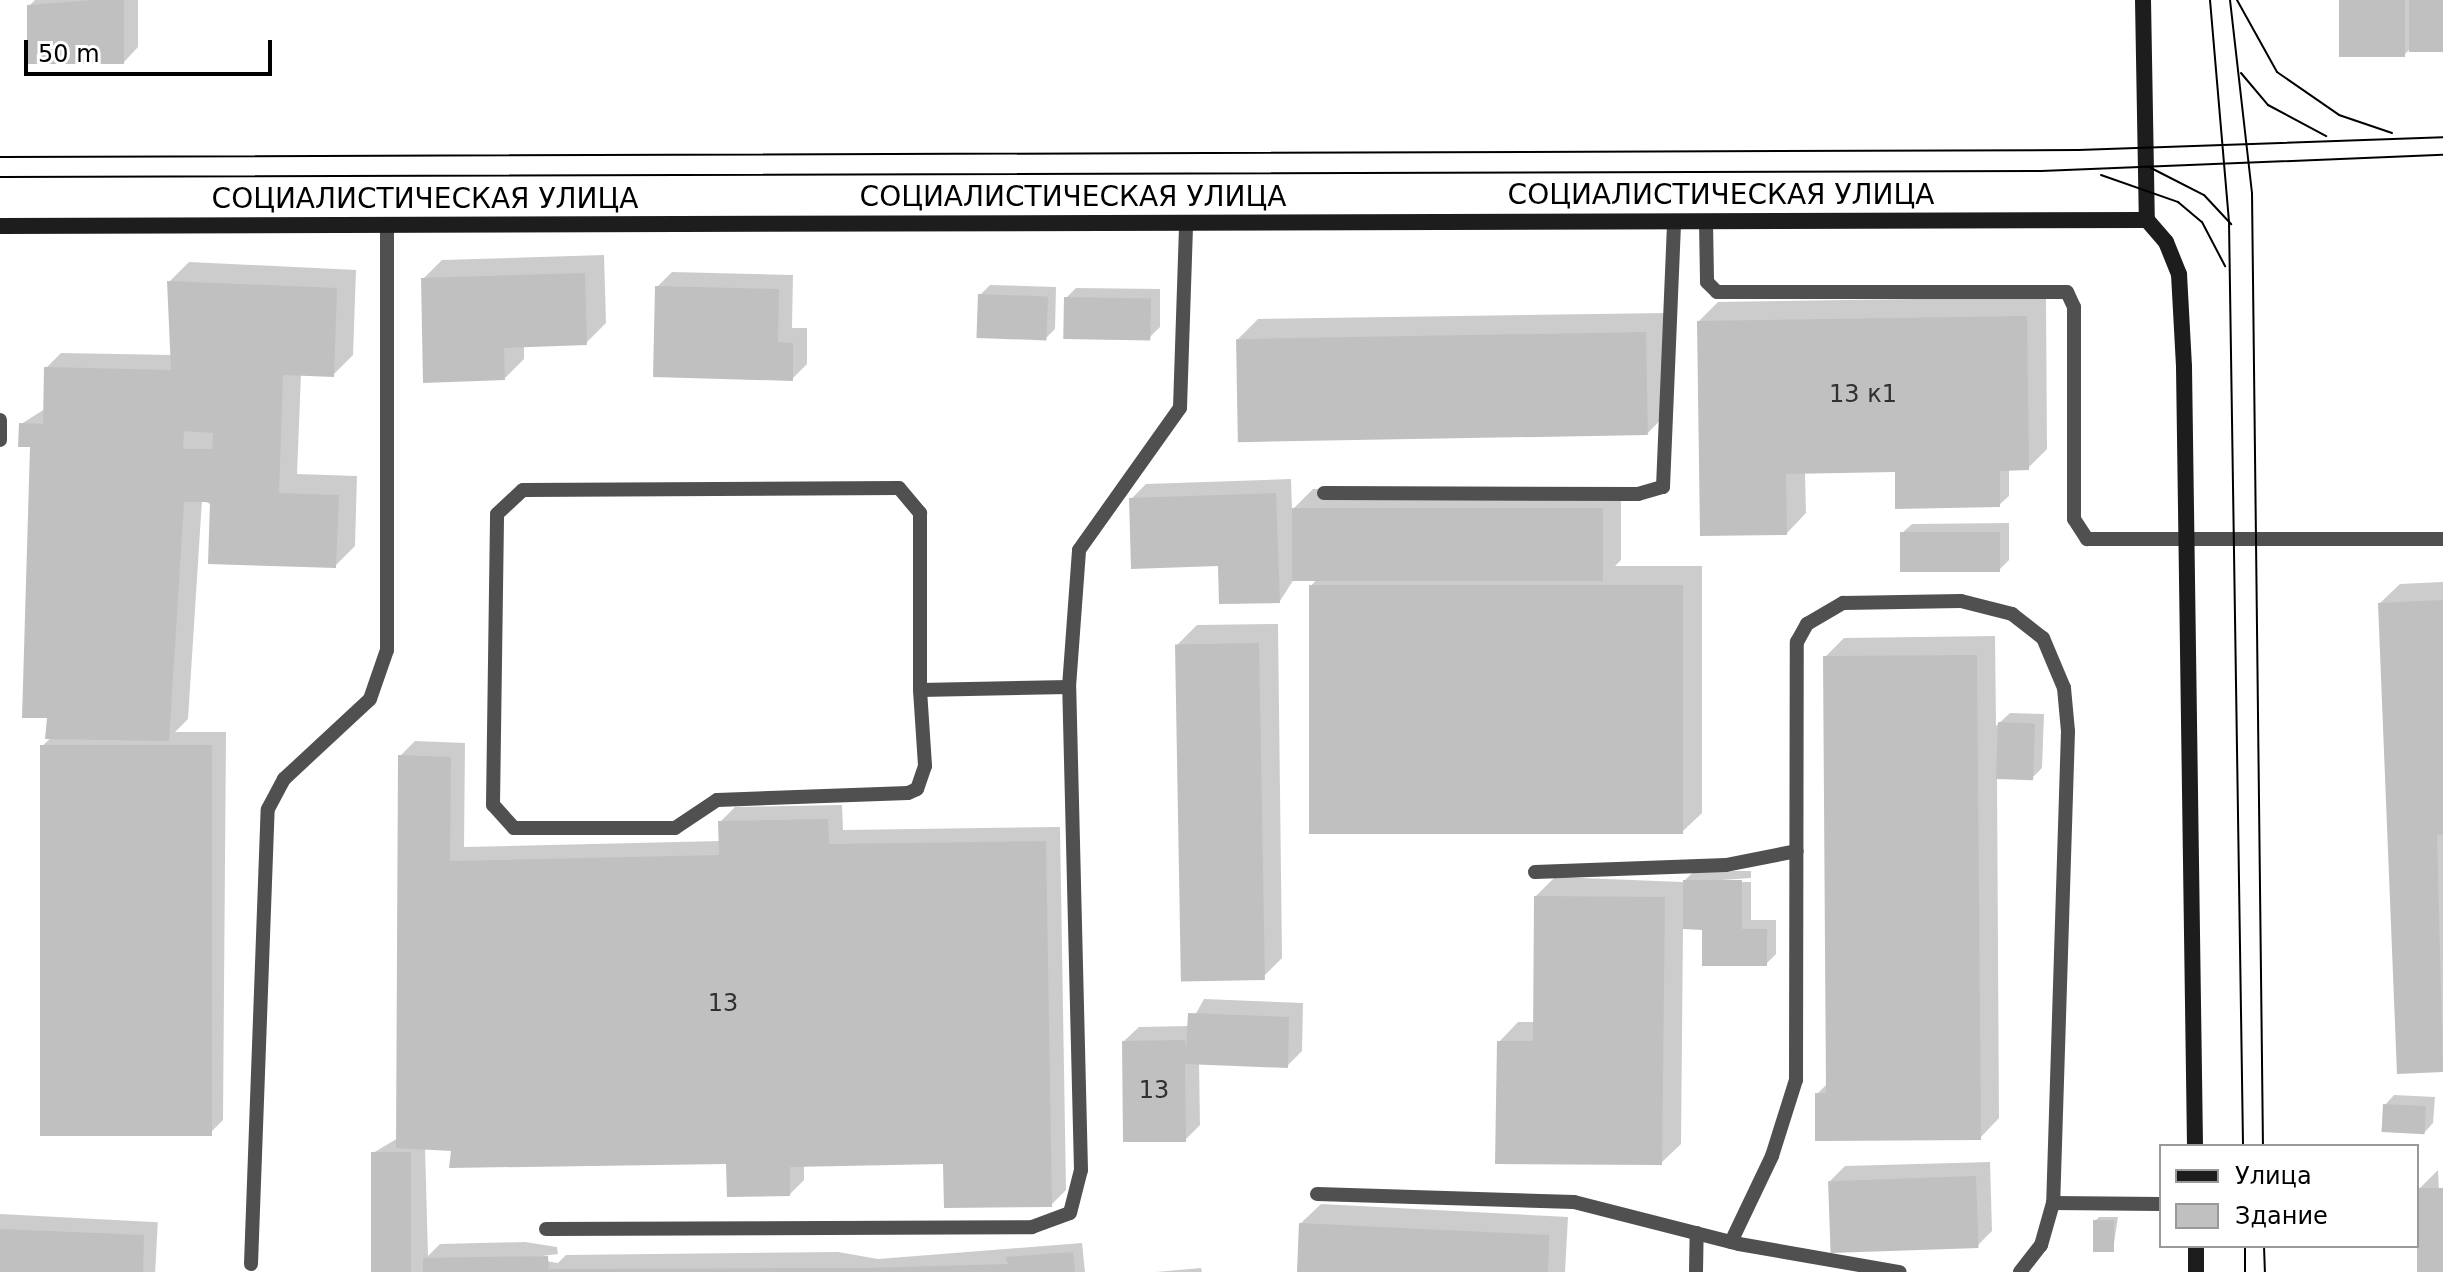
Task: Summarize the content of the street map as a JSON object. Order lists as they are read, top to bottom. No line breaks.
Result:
{"streets":{"main road":["СОЦИАЛИСТИЧЕСКАЯ УЛИЦА"]},"house_numbers":["13 к1","13","13"],"legend":["Улица","Здание"],"scale_bar":"50 m"}
